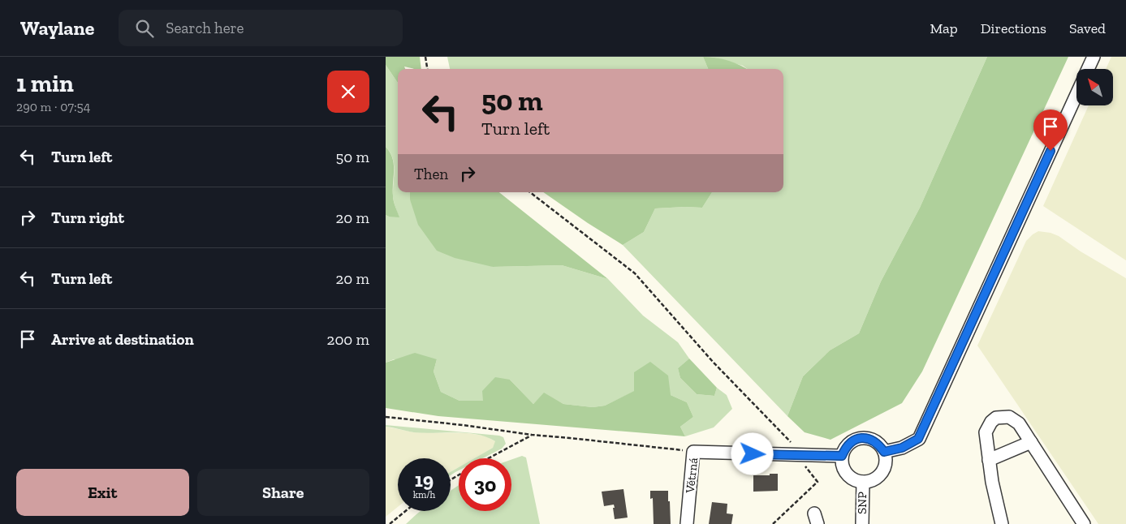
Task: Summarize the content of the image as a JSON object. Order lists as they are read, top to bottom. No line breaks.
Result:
{"streets":{"street":["Větrná","SNP"]},"crossings":[["Větrná","SNP"]],"north":"top left","page":{"header":"Waylane","search":"Search here","nav":["Map","Directions","Saved"],"heading":["1 min","290 m · 07:54"],"turn":["50 m","Turn left"],"list":[{"name":"Turn left","value":"50 m"},{"name":"Turn right","value":"20 m"},{"name":"Turn left","value":"20 m"},{"name":"Arrive at destination","value":"200 m"}],"then":"Then","speed":"19 km/h","limit":"30","buttons":["Exit","Share"]}}
